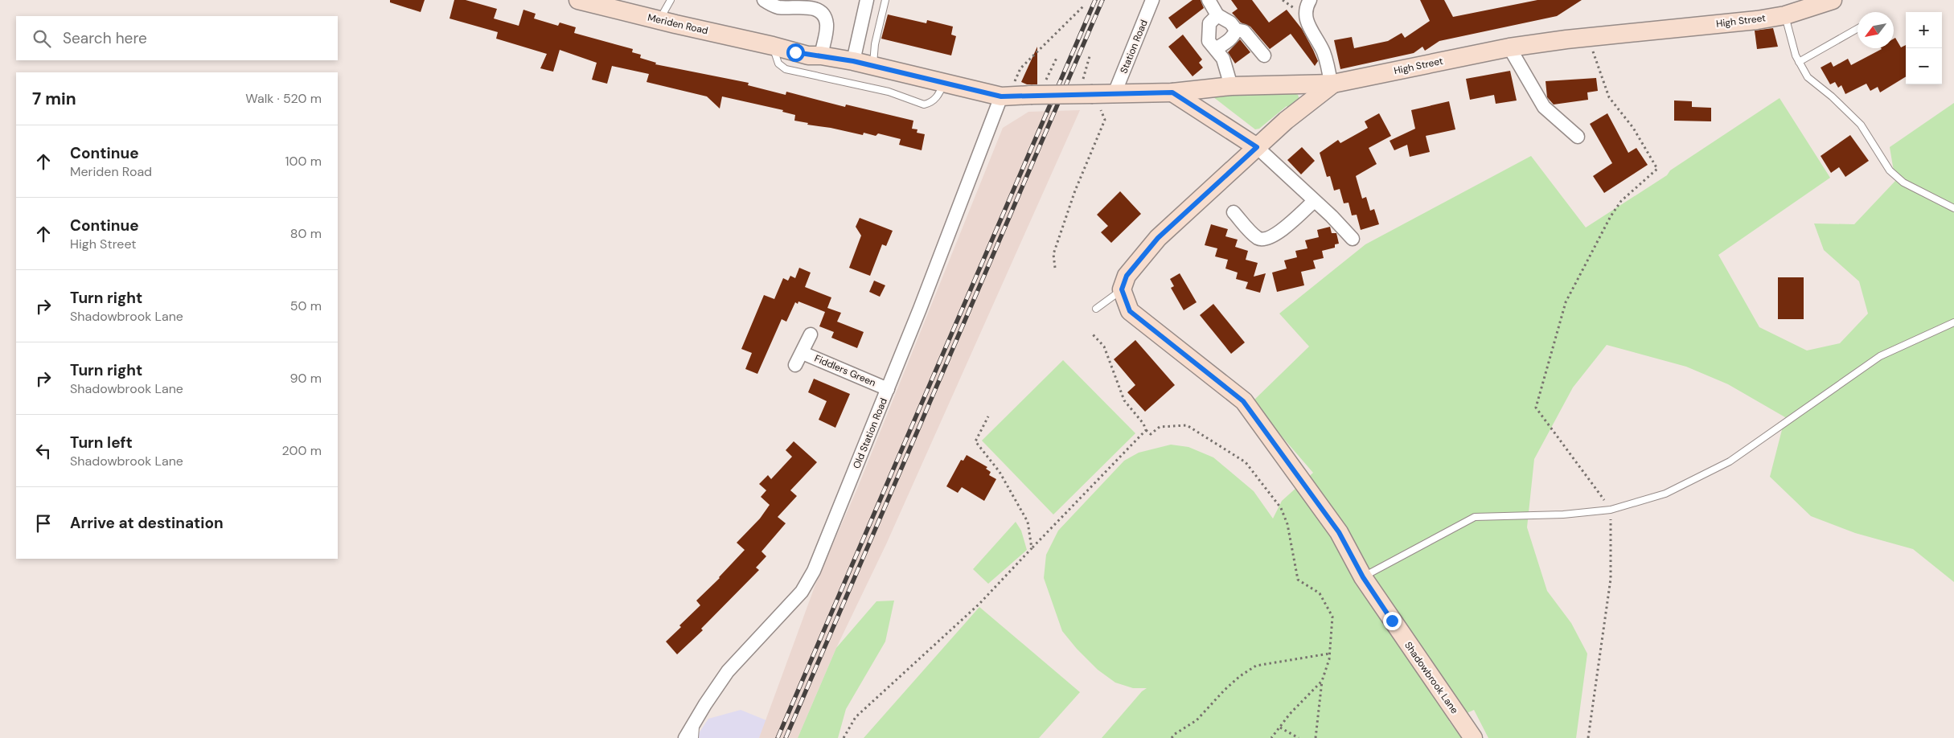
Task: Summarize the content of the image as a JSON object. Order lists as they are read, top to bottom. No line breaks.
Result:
{"streets":{"main road":["High Street","Meriden Road","Shadowbrook Lane"],"street":["Station Road","Fiddlers Green","Old Station Road"]},"crossings":[["High Street","Meriden Road"],["High Street","Station Road"],["High Street","Old Station Road"],["Meriden Road","Old Station Road"],["Fiddlers Green","Old Station Road"]],"north":"bottom left","page":{"map_buttons":["+","−"],"search":"Search here","heading":["7 min","Walk · 520 m"],"list":[["Continue","Meriden Road","100 m"],["Continue","High Street","80 m"],["Turn right","Shadowbrook Lane","50 m"],["Turn right","Shadowbrook Lane","90 m"],["Turn left","Shadowbrook Lane","200 m"],"Arrive at destination"]}}
